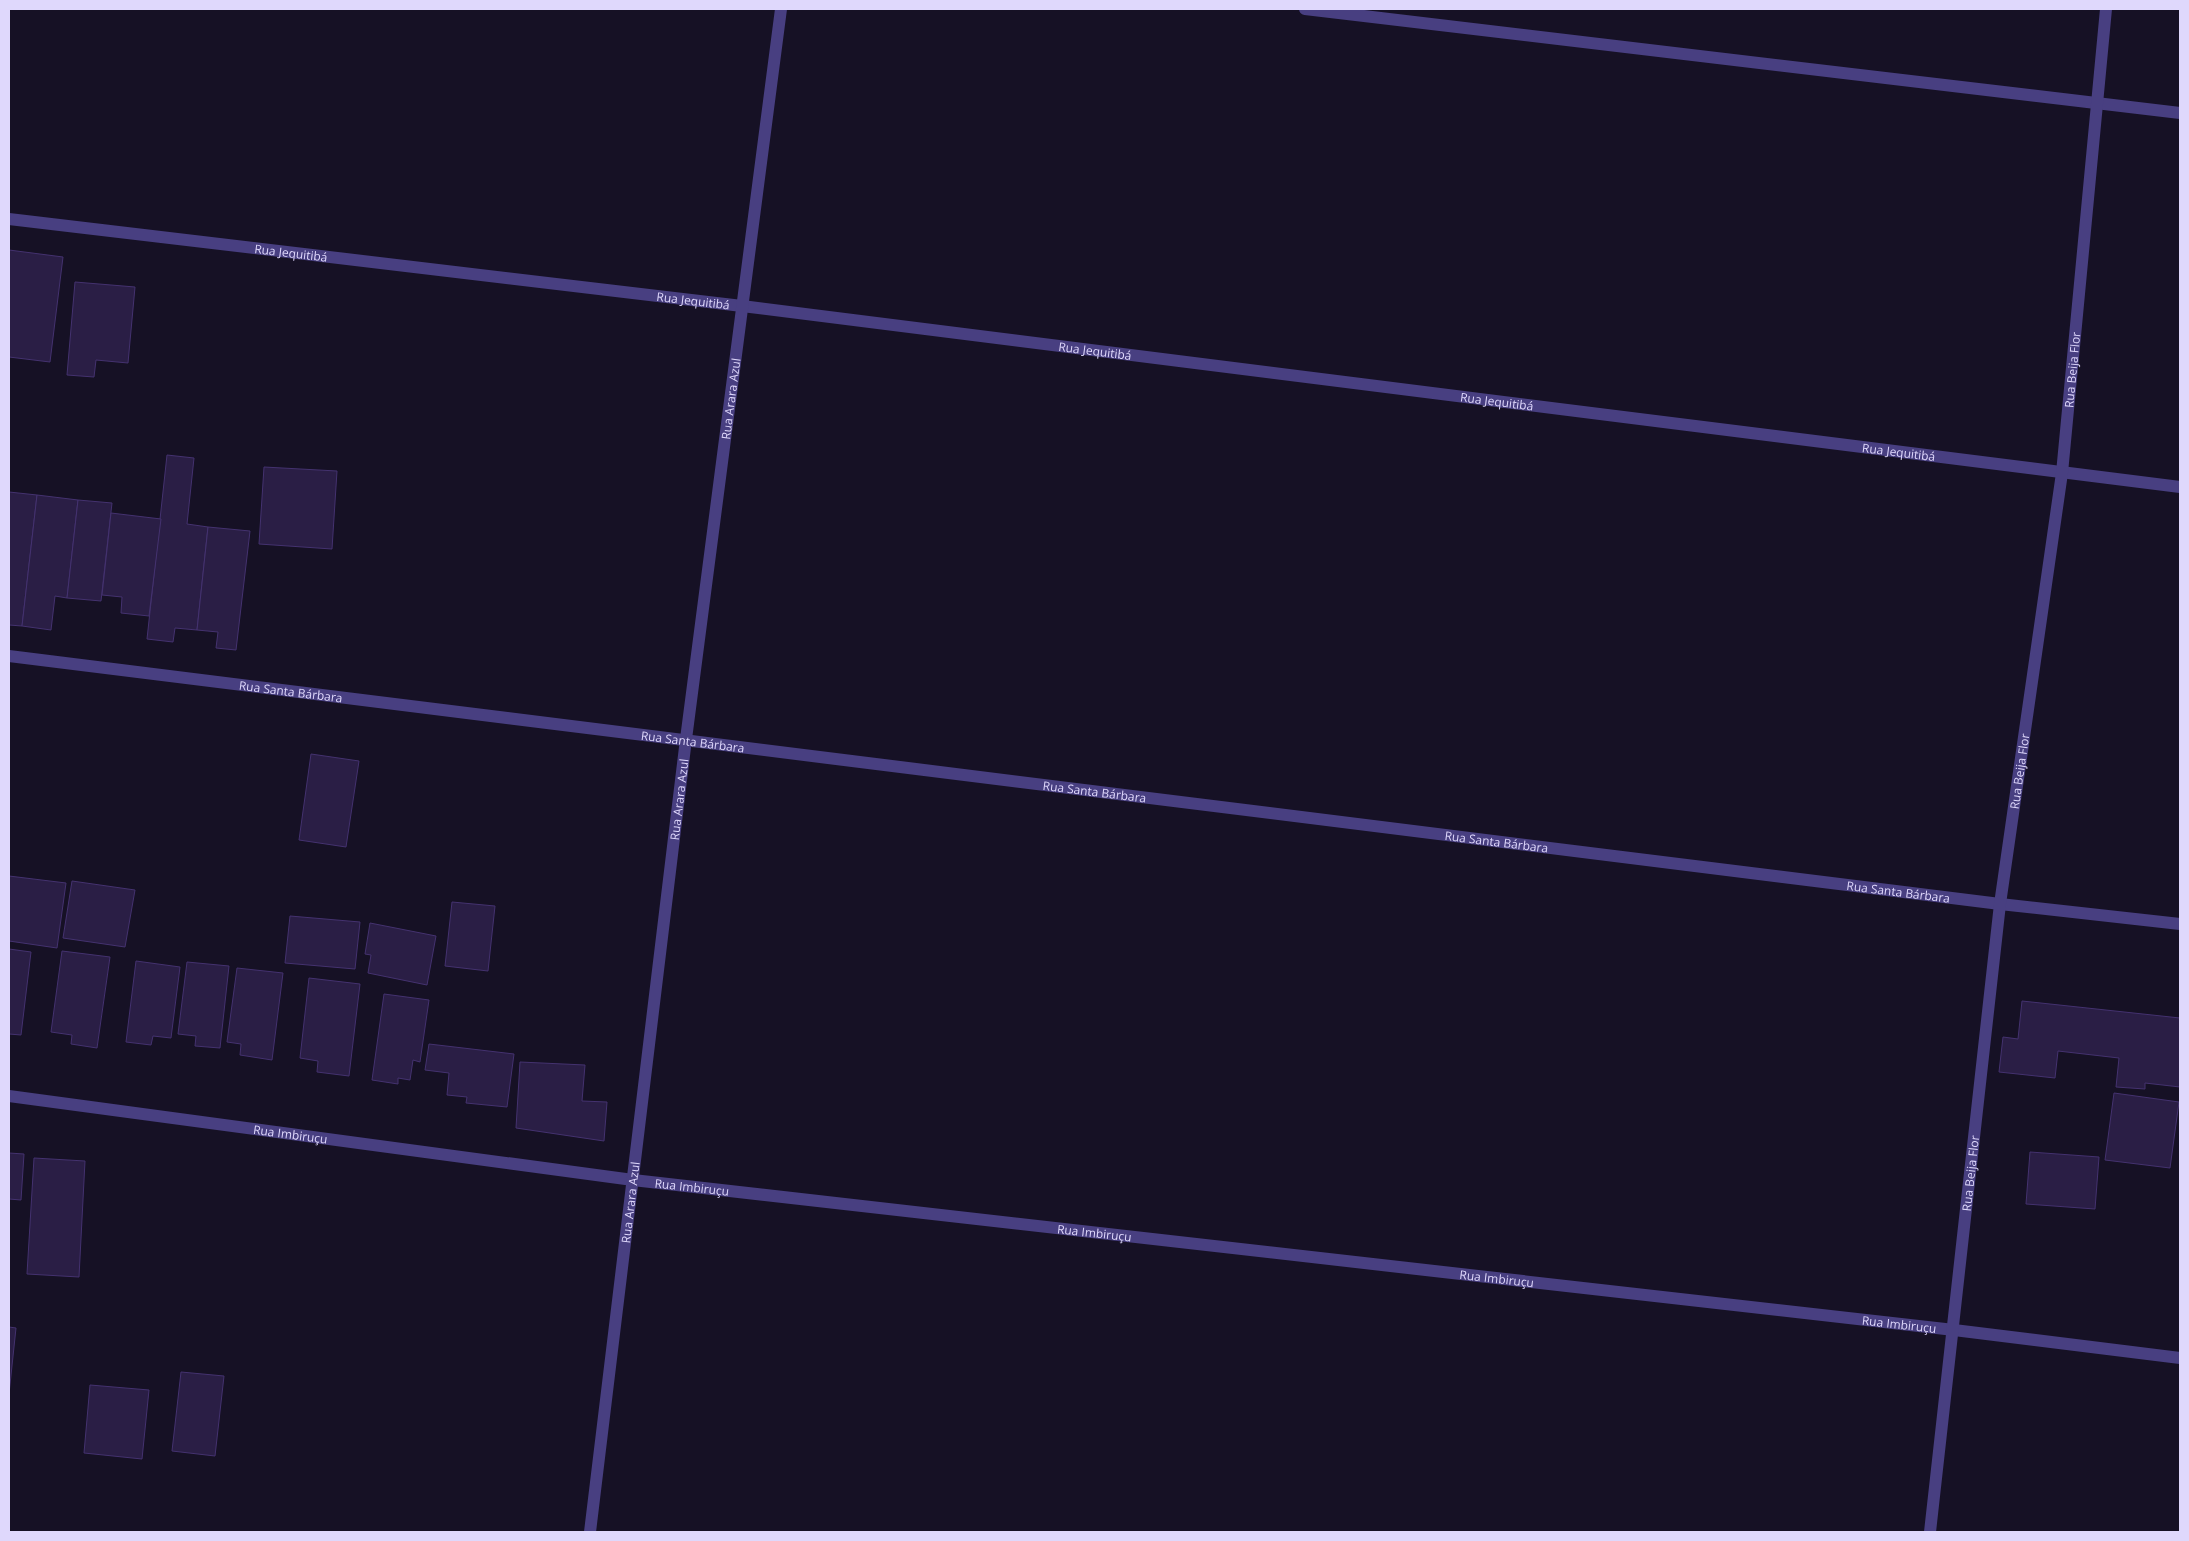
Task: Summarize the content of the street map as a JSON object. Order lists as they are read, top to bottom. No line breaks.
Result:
{"streets":{"street":["Rua Jequitibá","Rua Beija Flor","Rua Arara Azul","Rua Santa Bárbara","Rua Imbiruçu"]},"crossings":[["Rua Jequitibá","Rua Beija Flor"],["Rua Jequitibá","Rua Arara Azul"],["Rua Beija Flor","Rua Santa Bárbara"],["Rua Beija Flor","Rua Imbiruçu"],["Rua Arara Azul","Rua Santa Bárbara"],["Rua Arara Azul","Rua Imbiruçu"]]}
